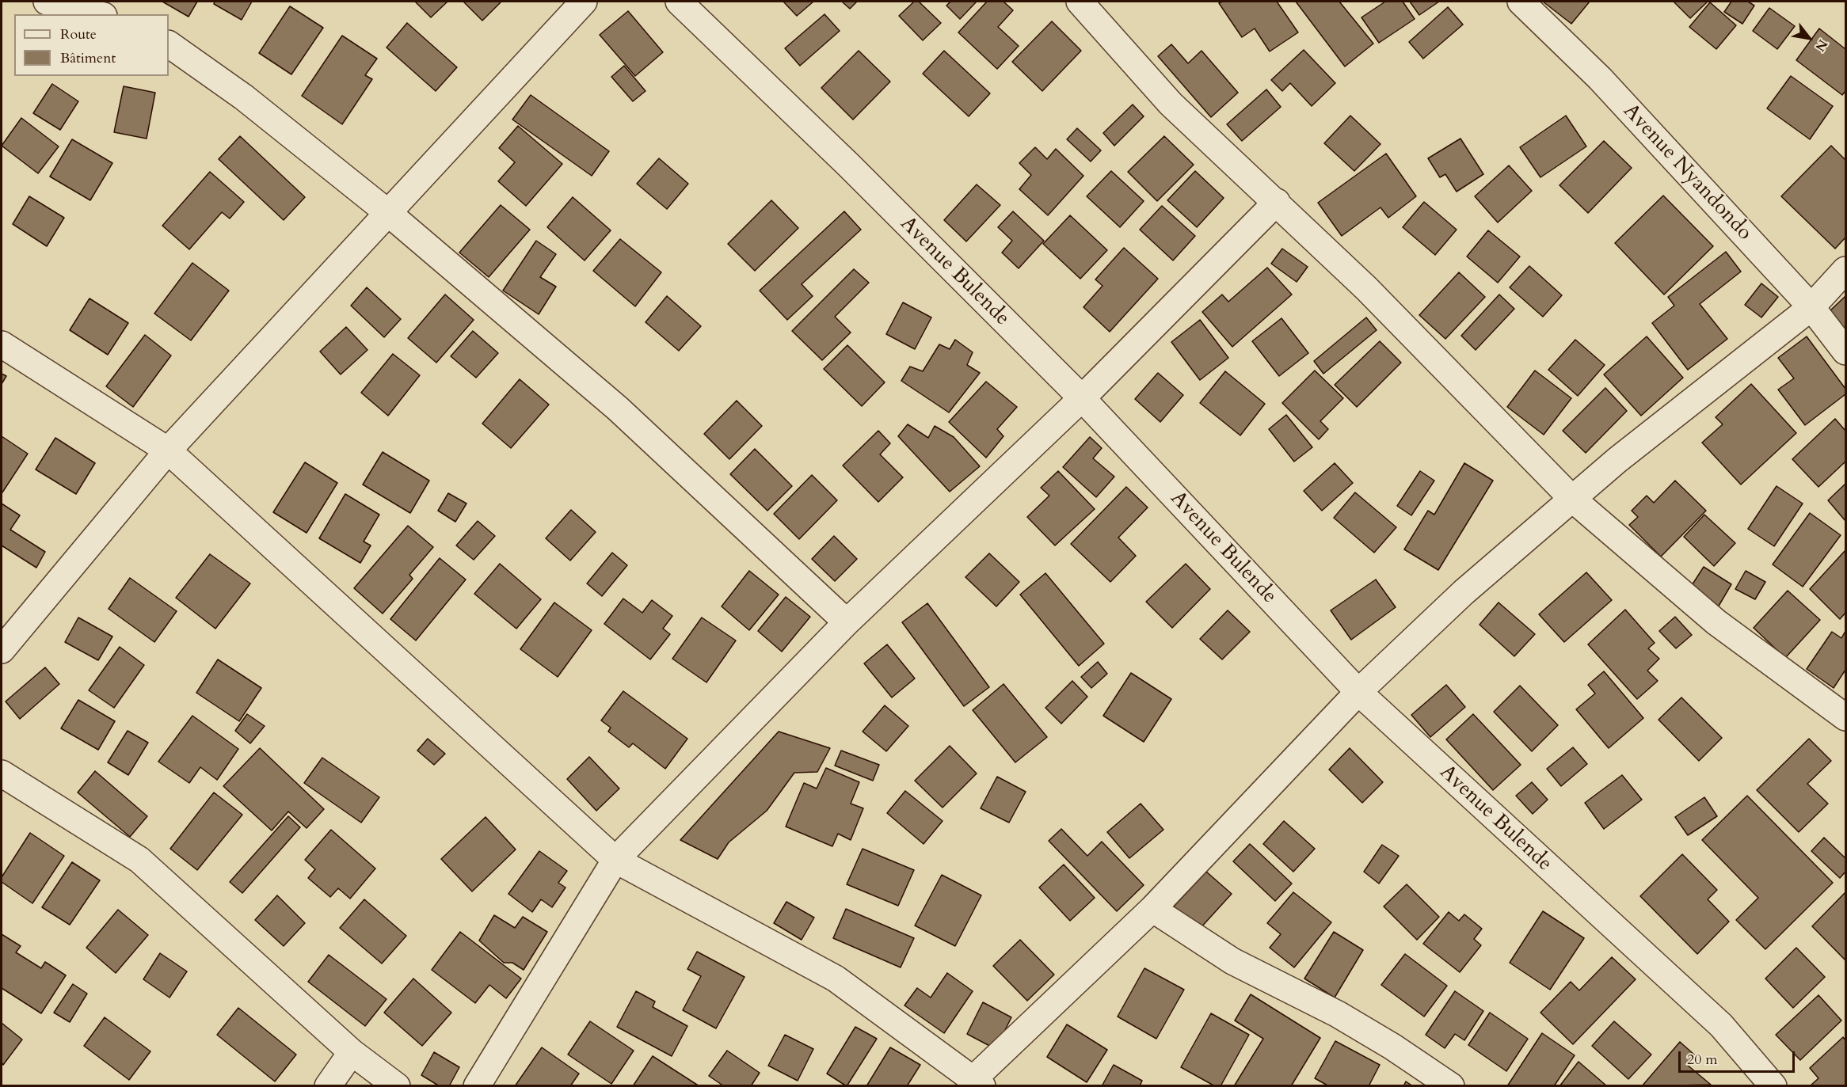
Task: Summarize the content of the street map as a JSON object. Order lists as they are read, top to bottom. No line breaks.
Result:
{"streets":{"street":["Avenue Nyandondo","Avenue Bulende"]},"legend":["Route","Bâtiment"],"scale_bar":"20 m","north":"bottom right"}
